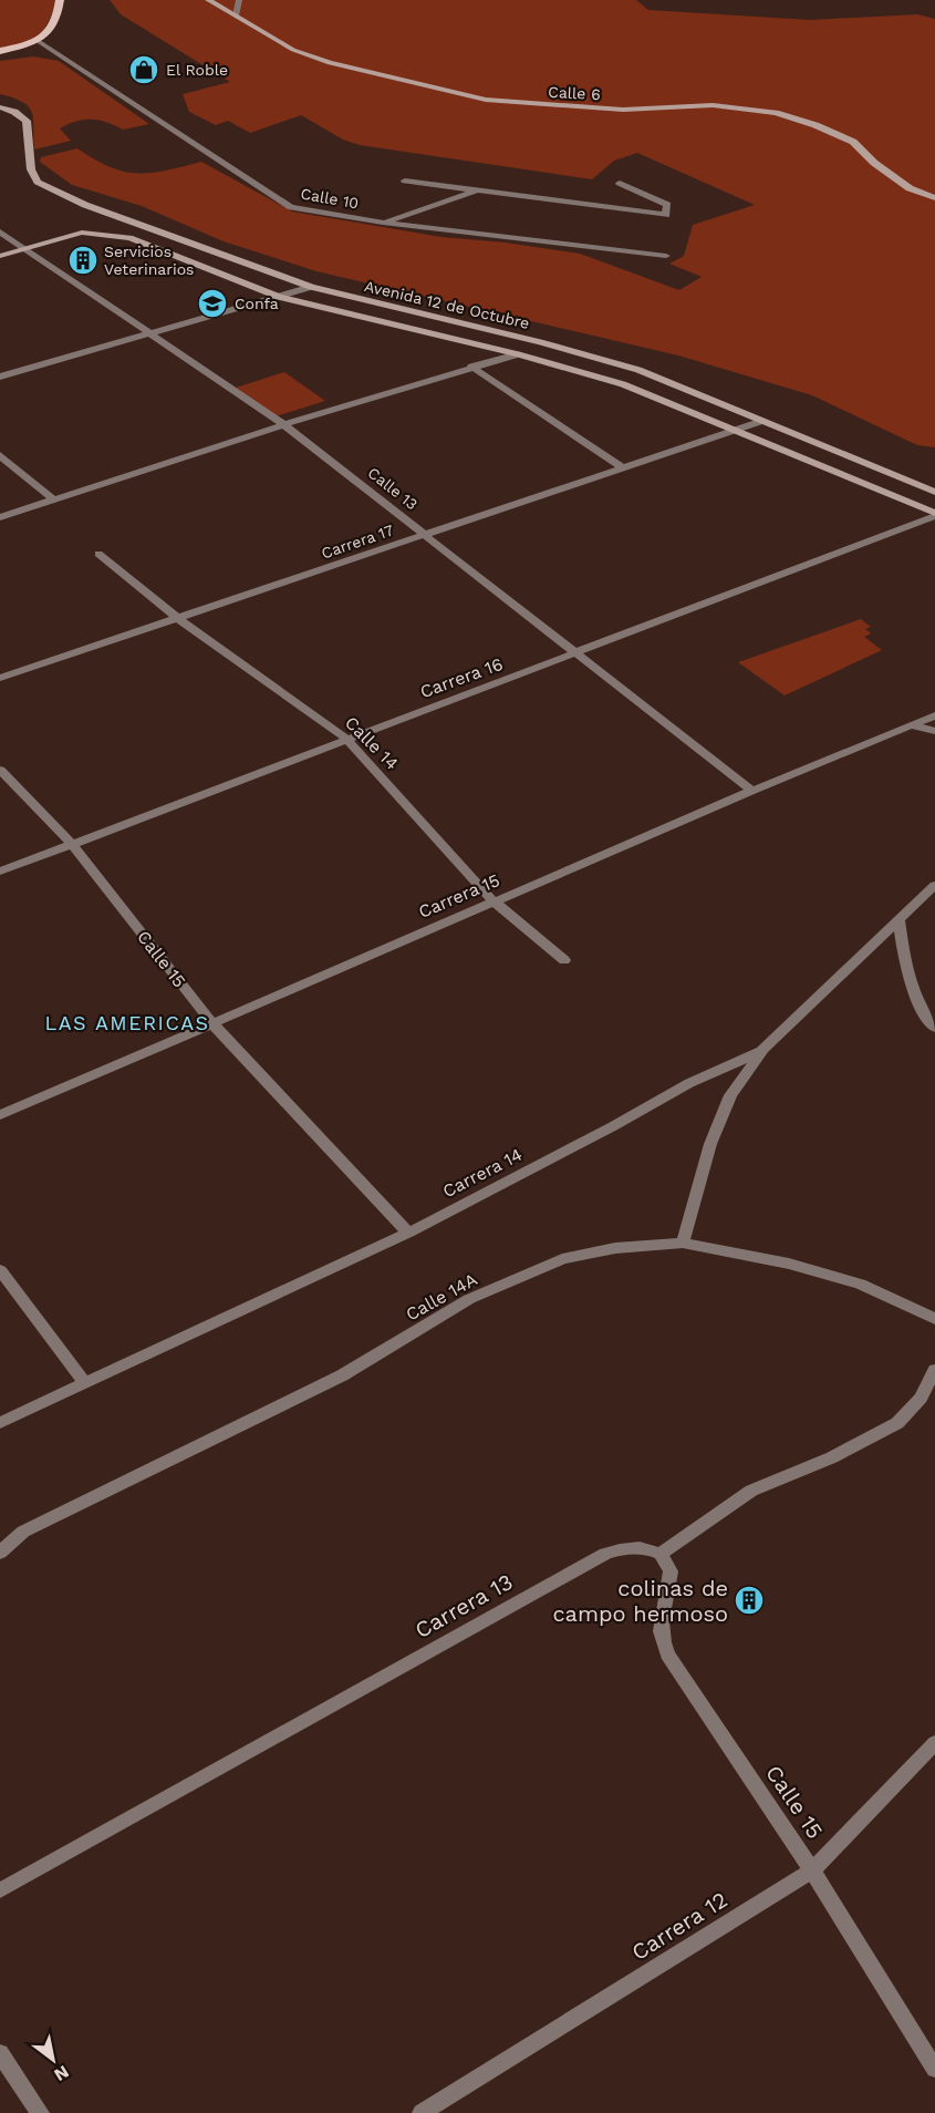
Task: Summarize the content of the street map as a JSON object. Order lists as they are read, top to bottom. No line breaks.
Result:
{"streets":{"main road":["Calle 6","Avenida 12 de Octubre"],"street":["Calle 10","Calle 13","Carrera 17","Carrera 16","Calle 14","Carrera 15","Calle 15","Carrera 14","Calle 14A","Carrera 13","Carrera 12"]},"crossings":[["Avenida 12 de Octubre","Carrera 17"],["Avenida 12 de Octubre","Carrera 16"],["Calle 13","Carrera 17"],["Calle 13","Carrera 16"],["Calle 13","Carrera 15"],["Carrera 17","Calle 14"],["Carrera 16","Calle 14"],["Carrera 16","Calle 15"],["Calle 14","Carrera 15"],["Carrera 15","Calle 15"],["Calle 15","Carrera 14"],["Calle 15","Carrera 13"],["Calle 15","Carrera 12"]],"districts":["LAS AMERICAS"],"places":{"shop":["El Roble"],"building":["Servicios Veterinarios","colinas de campo hermoso"],"school or university":["Confa"]},"north":"bottom right"}
